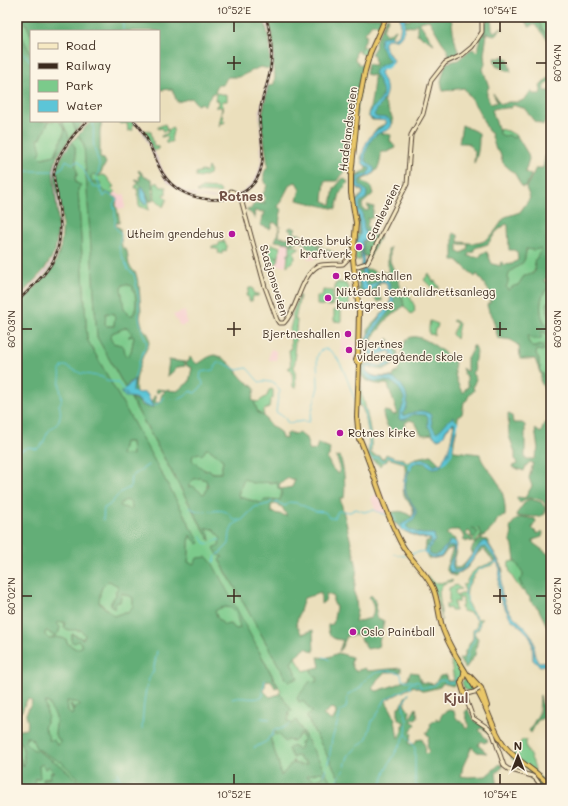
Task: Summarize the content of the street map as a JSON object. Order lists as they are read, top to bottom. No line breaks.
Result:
{"streets":{"highway":["Hadelandsveien"],"main road":["Gamleveien","Stasjonsveien"]},"crossings":[["Hadelandsveien","Gamleveien"],["Hadelandsveien","Stasjonsveien"]],"districts":["Rotnes","Kjul"],"places":["Utheim grendehus","Rotnes bruk kraftverk","Rotneshallen","Nittedal sentralidrettsanlegg kunstgress","Bjertneshallen","Bjertnes videregående skole","Rotnes kirke","Oslo Paintball"],"legend":["Road","Railway","Park","Water"],"north":"top","coordinates":["10°52'E","10°54'E","60°04'N","60°03'N","60°02'N"]}
